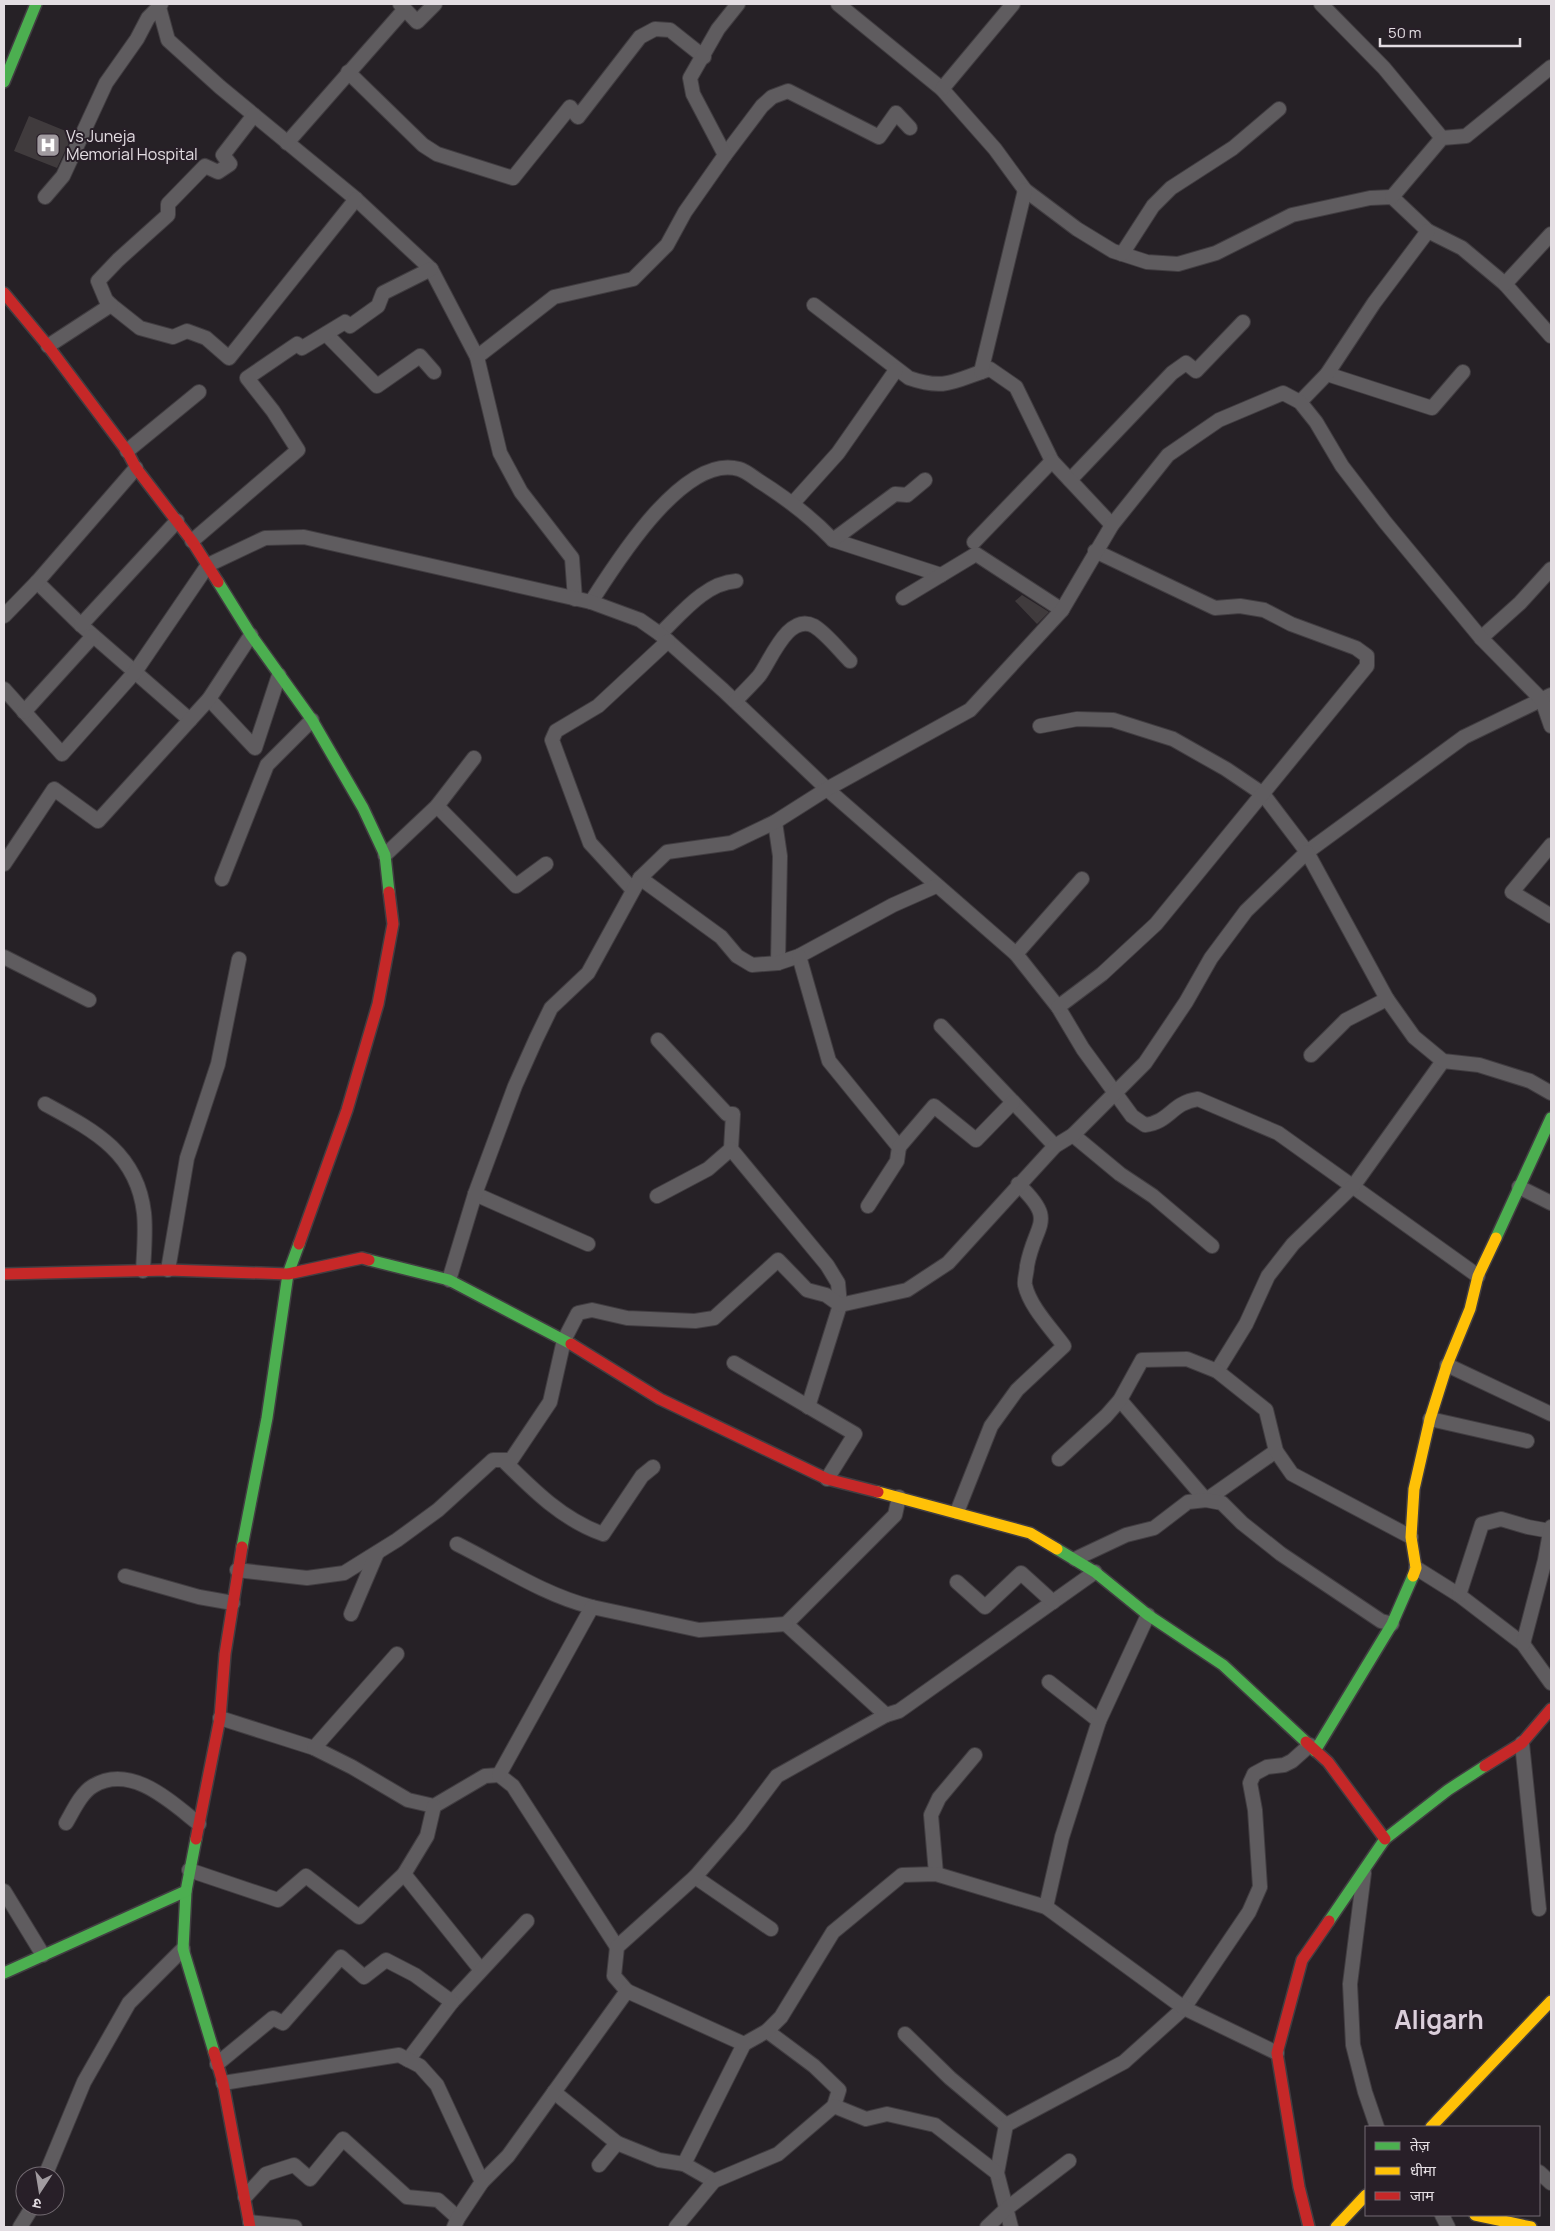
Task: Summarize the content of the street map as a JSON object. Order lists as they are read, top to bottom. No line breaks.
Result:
{"districts":["Aligarh"],"places":{"hospital":["Vs Juneja Memorial Hospital"]},"legend":["तेज़","धीमा","जाम"],"scale_bar":"50 m","north":"bottom"}
